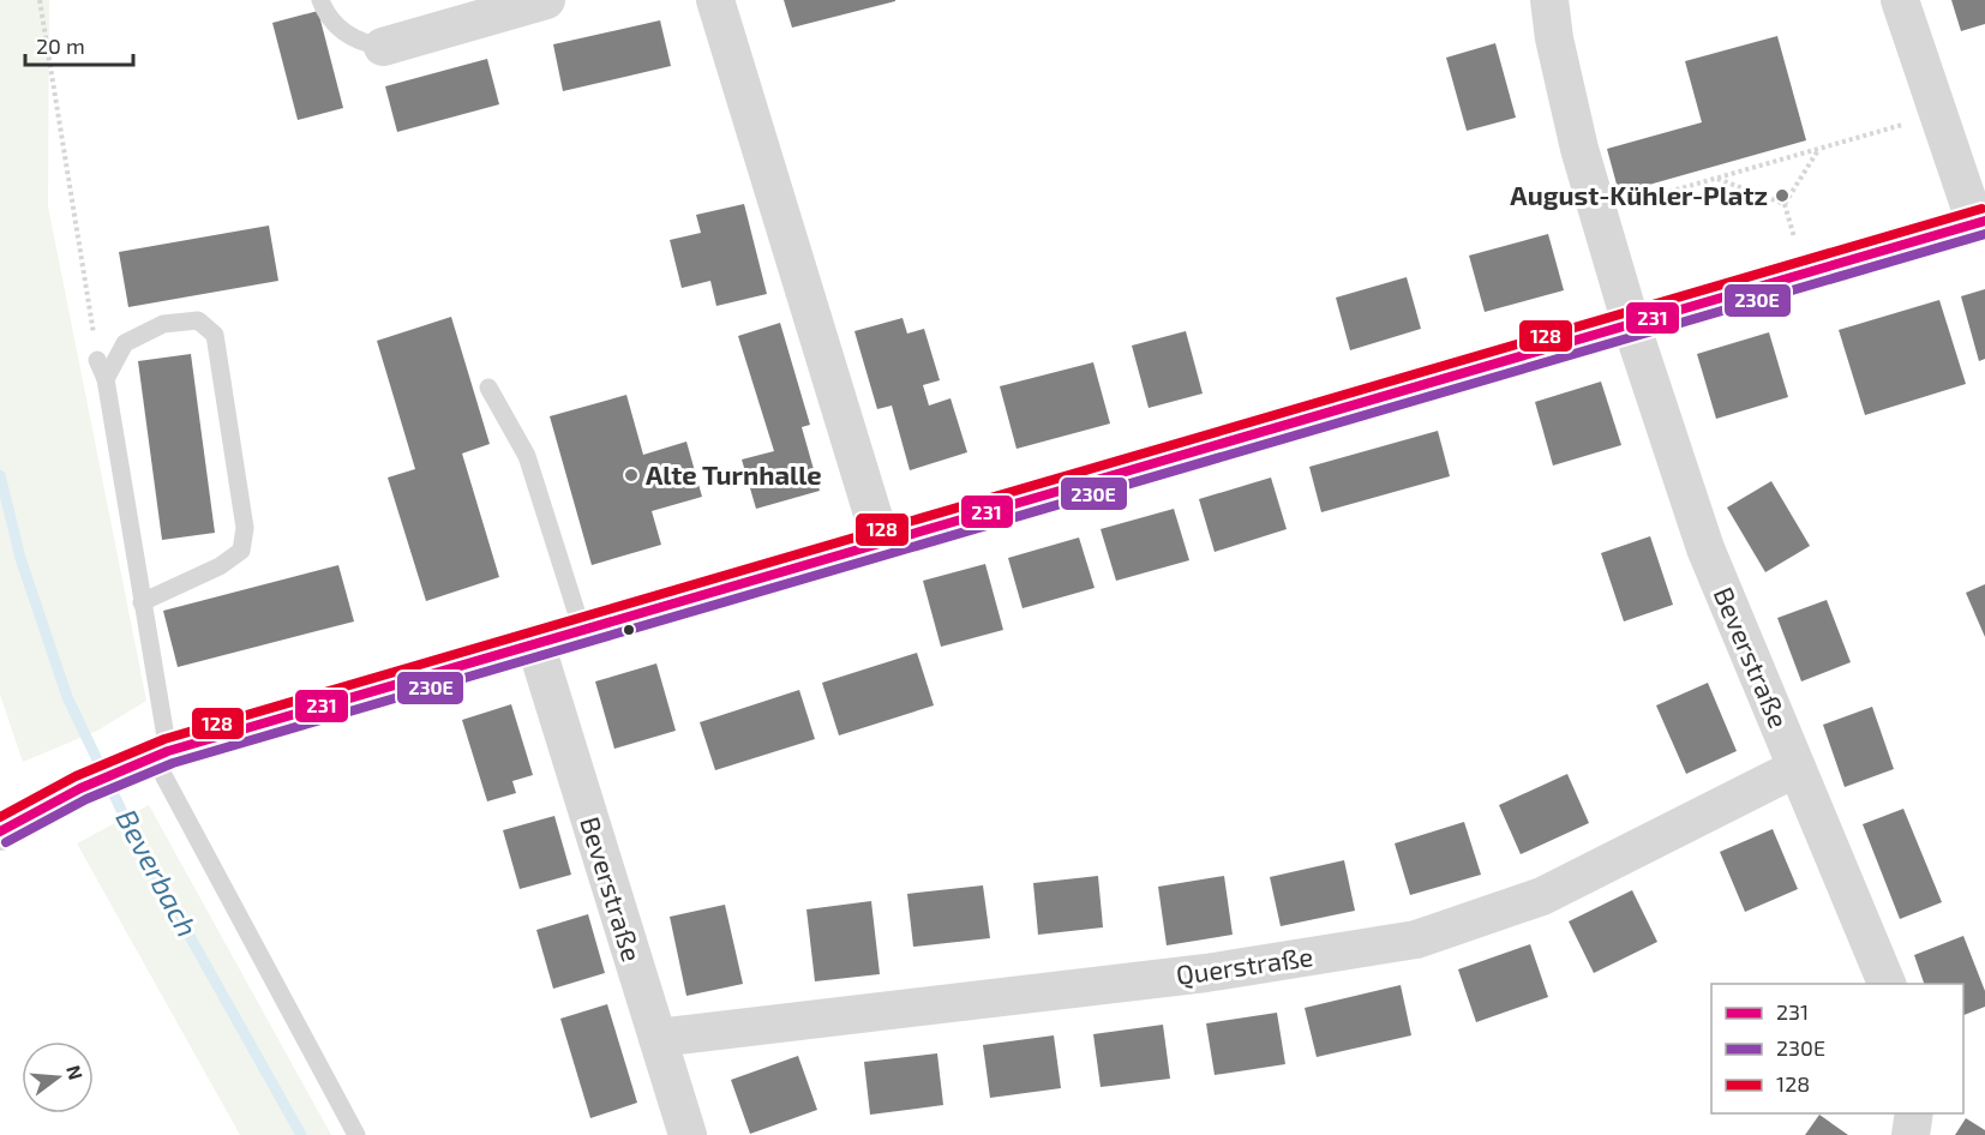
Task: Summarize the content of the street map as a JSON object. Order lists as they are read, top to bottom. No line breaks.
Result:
{"streets":{"street":["Beverstraße","Querstraße"]},"crossings":[["Beverstraße","Querstraße"]],"water":["Beverbach"],"places":["August-Kühler-Platz","Alte Turnhalle"],"lines":["transit line 128","transit line 231","transit line 230E"],"legend":["231","230E","128"],"scale_bar":"20 m","north":"right"}
